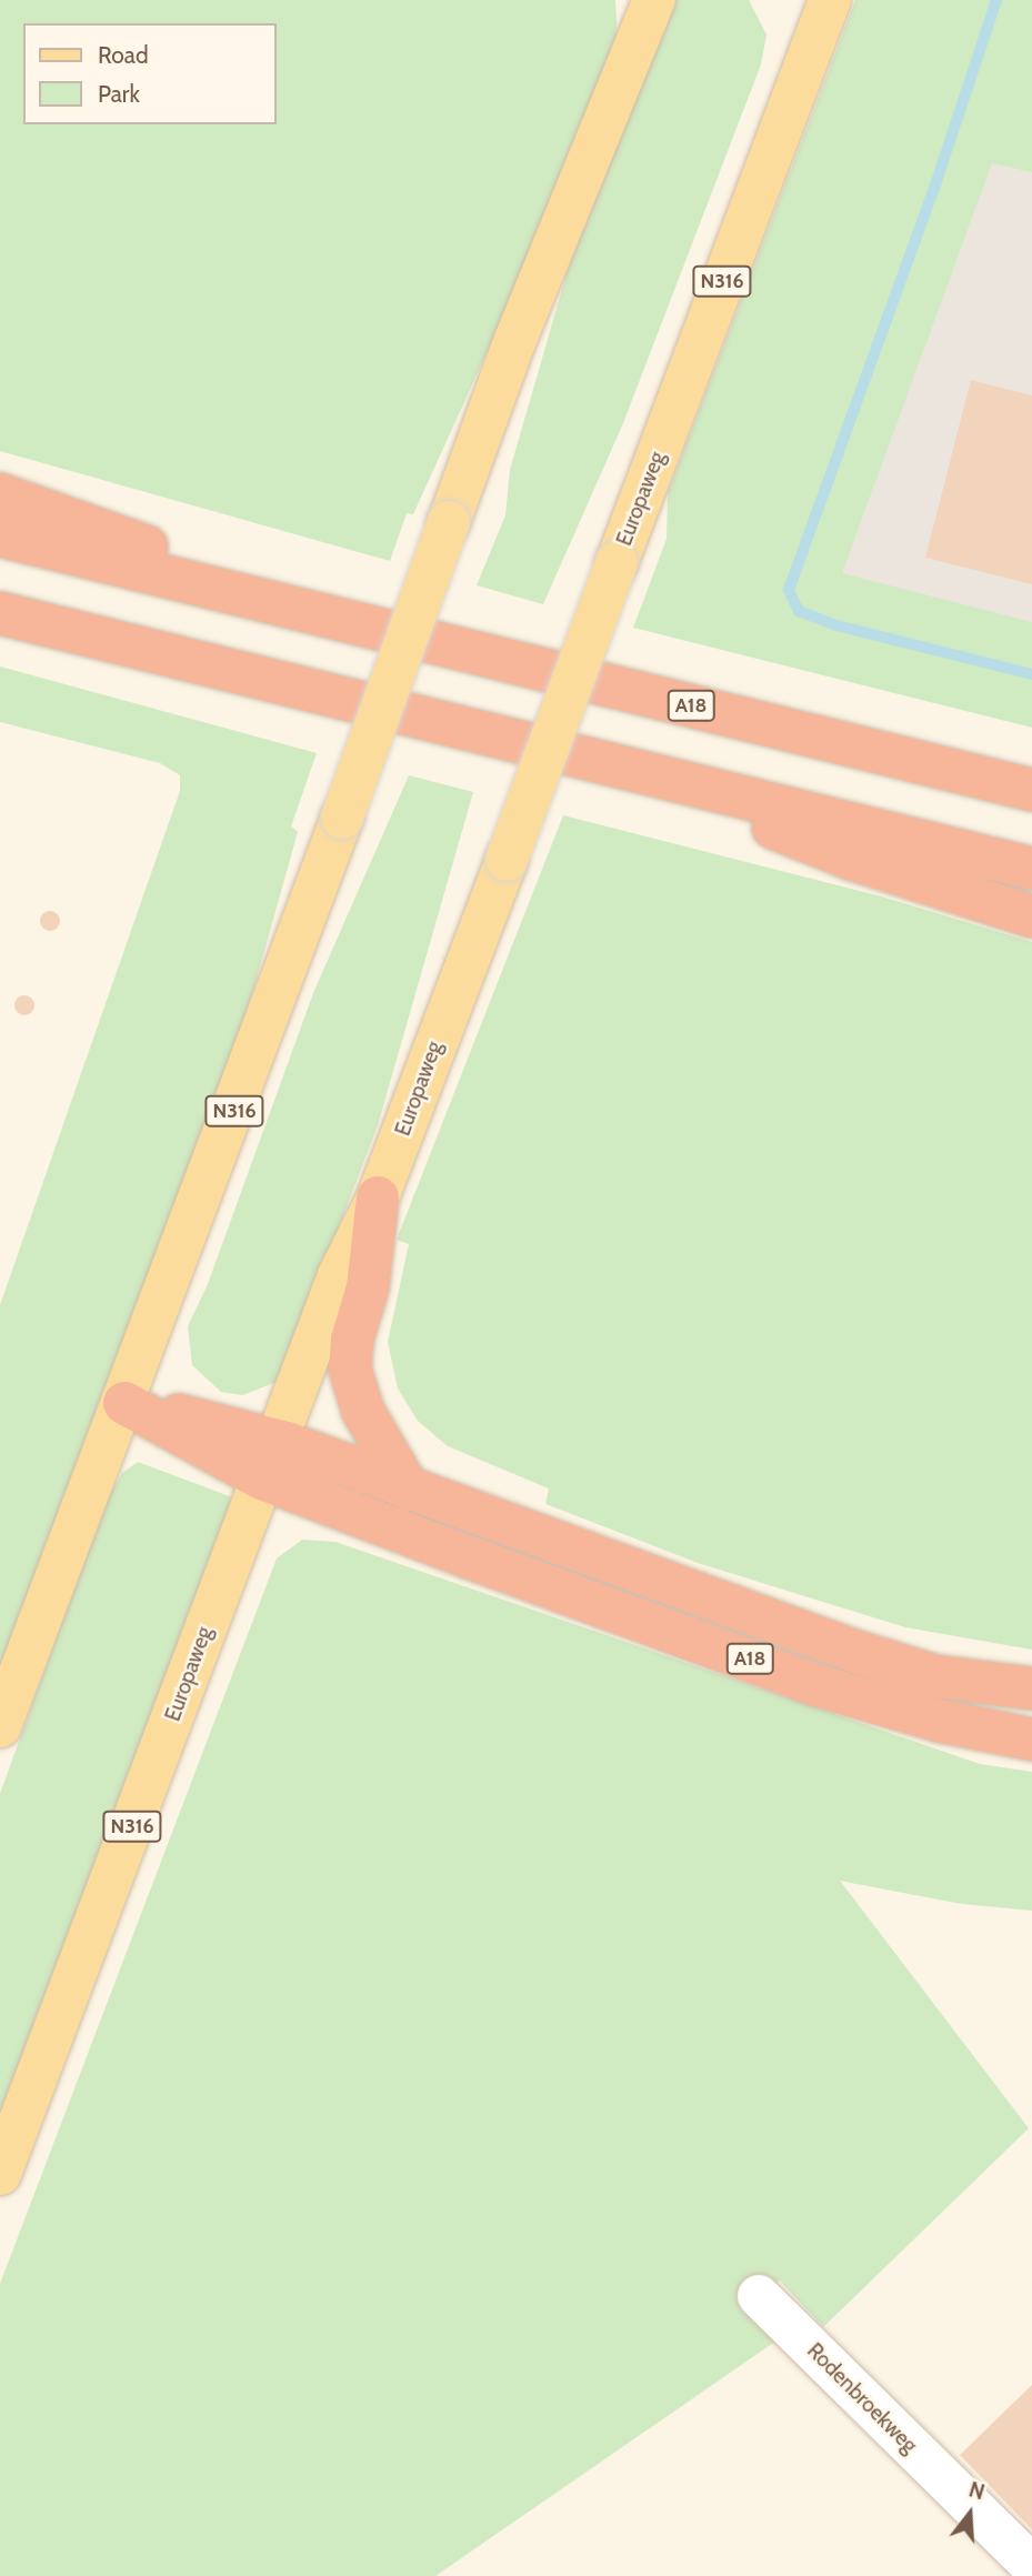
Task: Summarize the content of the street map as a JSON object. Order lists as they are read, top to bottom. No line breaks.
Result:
{"streets":{"highway":["A18"],"main road":["N316","Europaweg"],"street":["Rodenbroekweg"]},"crossings":[["N316","A18"],["Europaweg","A18"]],"legend":["Road","Park"],"north":"top"}
